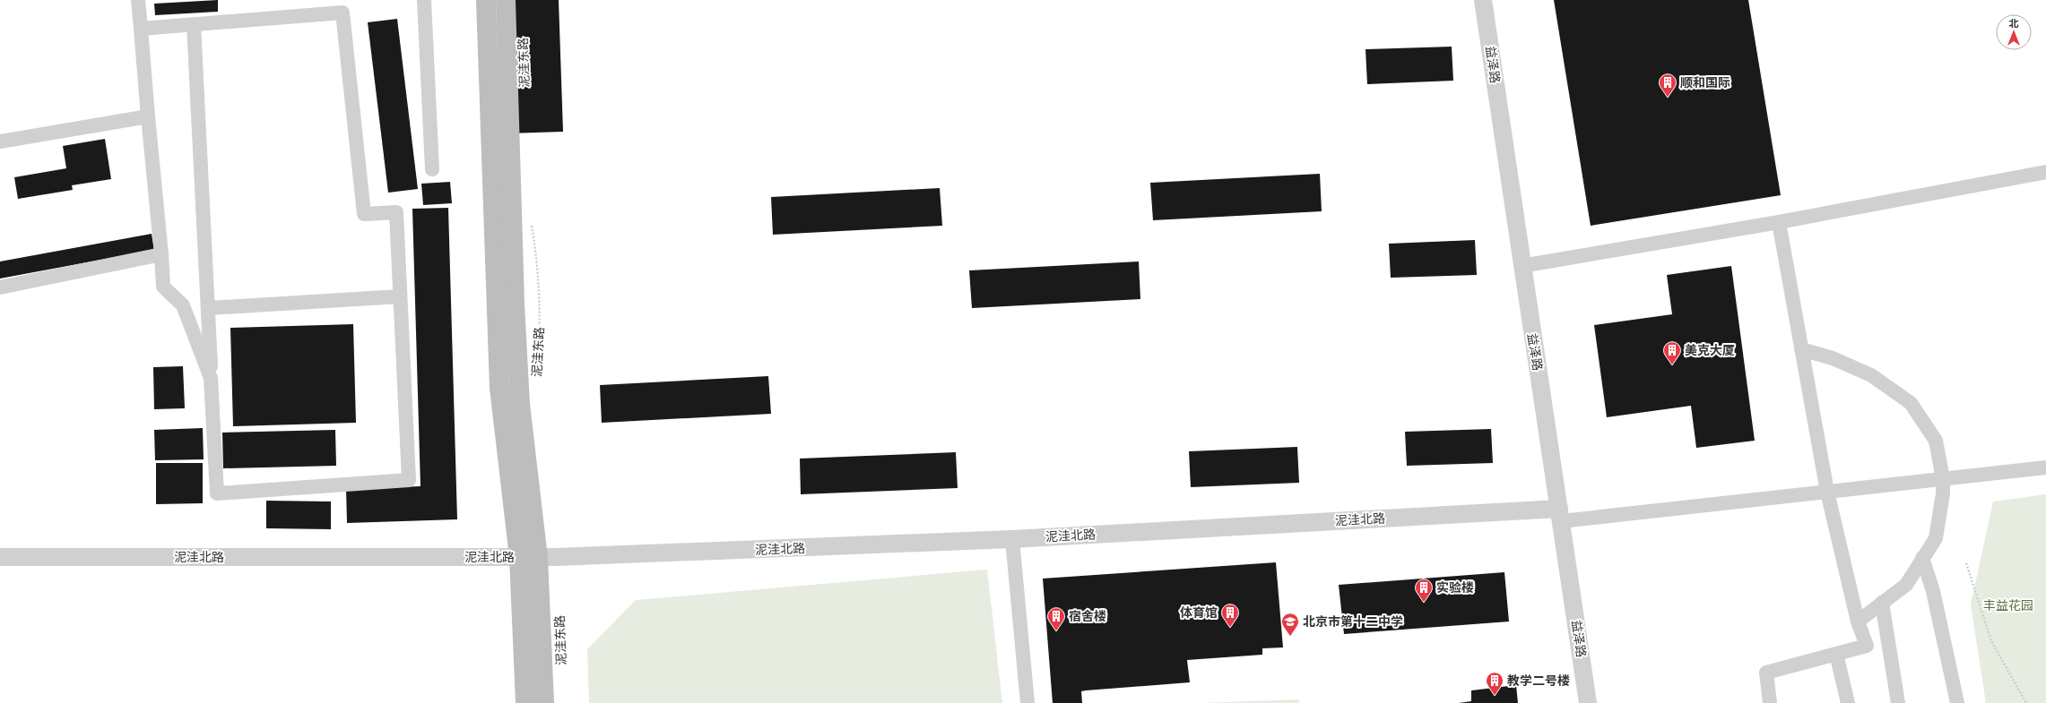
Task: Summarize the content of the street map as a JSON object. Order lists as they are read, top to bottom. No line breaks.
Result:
{"streets":{"main road":["泥洼东路"],"street":["益泽路","泥洼北路"]},"crossings":[["泥洼东路","泥洼北路"],["益泽路","泥洼北路"]],"parks":["丰益花园"],"places":{"building":["顺和国际","美克大厦","实验楼","体育馆","宿舍楼","教学二号楼"],"school or university":["北京市第十二中学"]},"north":"top"}
